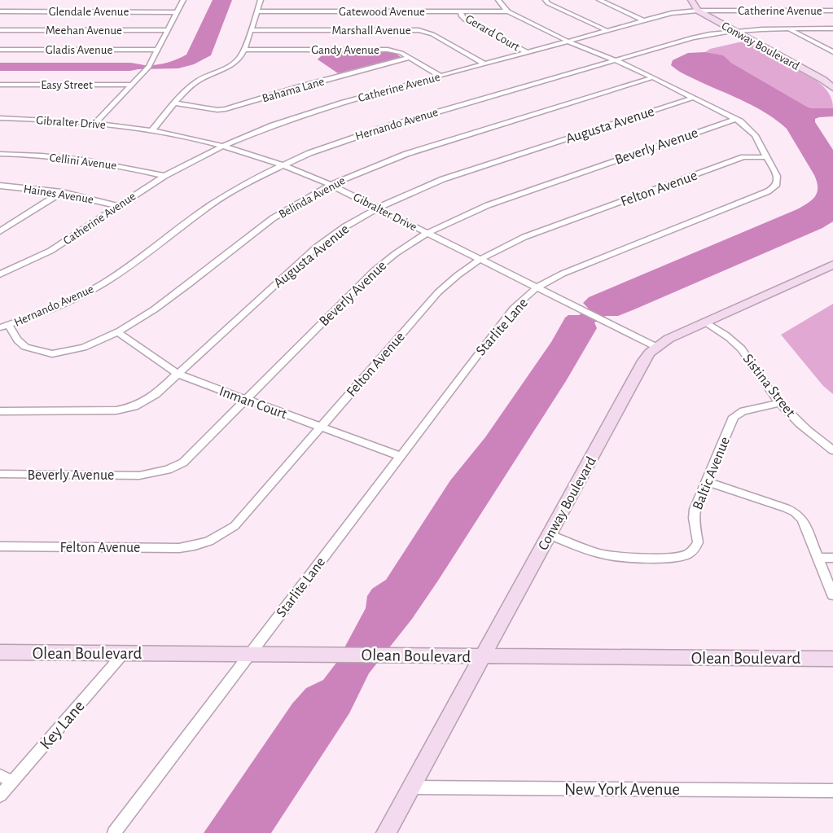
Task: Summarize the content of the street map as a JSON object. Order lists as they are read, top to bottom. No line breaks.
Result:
{"streets":{"street":["Catherine Avenue","Glendale Avenue","Gatewood Avenue","Meehan Avenue","Marshall Avenue","Gerard Court","Conway Boulevard","Gladis Avenue","Gandy Avenue","Easy Street","Bahama Lane","Gibralter Drive","Hernando Avenue","Augusta Avenue","Beverly Avenue","Cellini Avenue","Felton Avenue","Haines Avenue","Belinda Avenue","Starlite Lane","Sistina Street","Inman Court","Baltic Avenue","Olean Boulevard","Key Lane","New York Avenue"]},"crossings":[["Catherine Avenue","Marshall Avenue"],["Catherine Avenue","Gerard Court"],["Catherine Avenue","Conway Boulevard"],["Catherine Avenue","Gandy Avenue"],["Catherine Avenue","Gibralter Drive"],["Catherine Avenue","Cellini Avenue"],["Catherine Avenue","Haines Avenue"],["Catherine Avenue","Starlite Lane"],["Gatewood Avenue","Gerard Court"],["Gatewood Avenue","Starlite Lane"],["Conway Boulevard","Gibralter Drive"],["Conway Boulevard","Hernando Avenue"],["Conway Boulevard","Sistina Street"],["Conway Boulevard","Baltic Avenue"],["Conway Boulevard","Olean Boulevard"],["Conway Boulevard","New York Avenue"],["Gandy Avenue","Bahama Lane"],["Gibralter Drive","Hernando Avenue"],["Gibralter Drive","Augusta Avenue"],["Gibralter Drive","Beverly Avenue"],["Gibralter Drive","Felton Avenue"],["Gibralter Drive","Belinda Avenue"],["Gibralter Drive","Starlite Lane"],["Hernando Avenue","Belinda Avenue"],["Hernando Avenue","Starlite Lane"],["Augusta Avenue","Starlite Lane"],["Augusta Avenue","Inman Court"],["Beverly Avenue","Starlite Lane"],["Beverly Avenue","Inman Court"],["Felton Avenue","Starlite Lane"],["Felton Avenue","Inman Court"],["Belinda Avenue","Starlite Lane"],["Belinda Avenue","Inman Court"],["Starlite Lane","Inman Court"],["Starlite Lane","Olean Boulevard"],["Sistina Street","Baltic Avenue"],["Olean Boulevard","Key Lane"]]}
